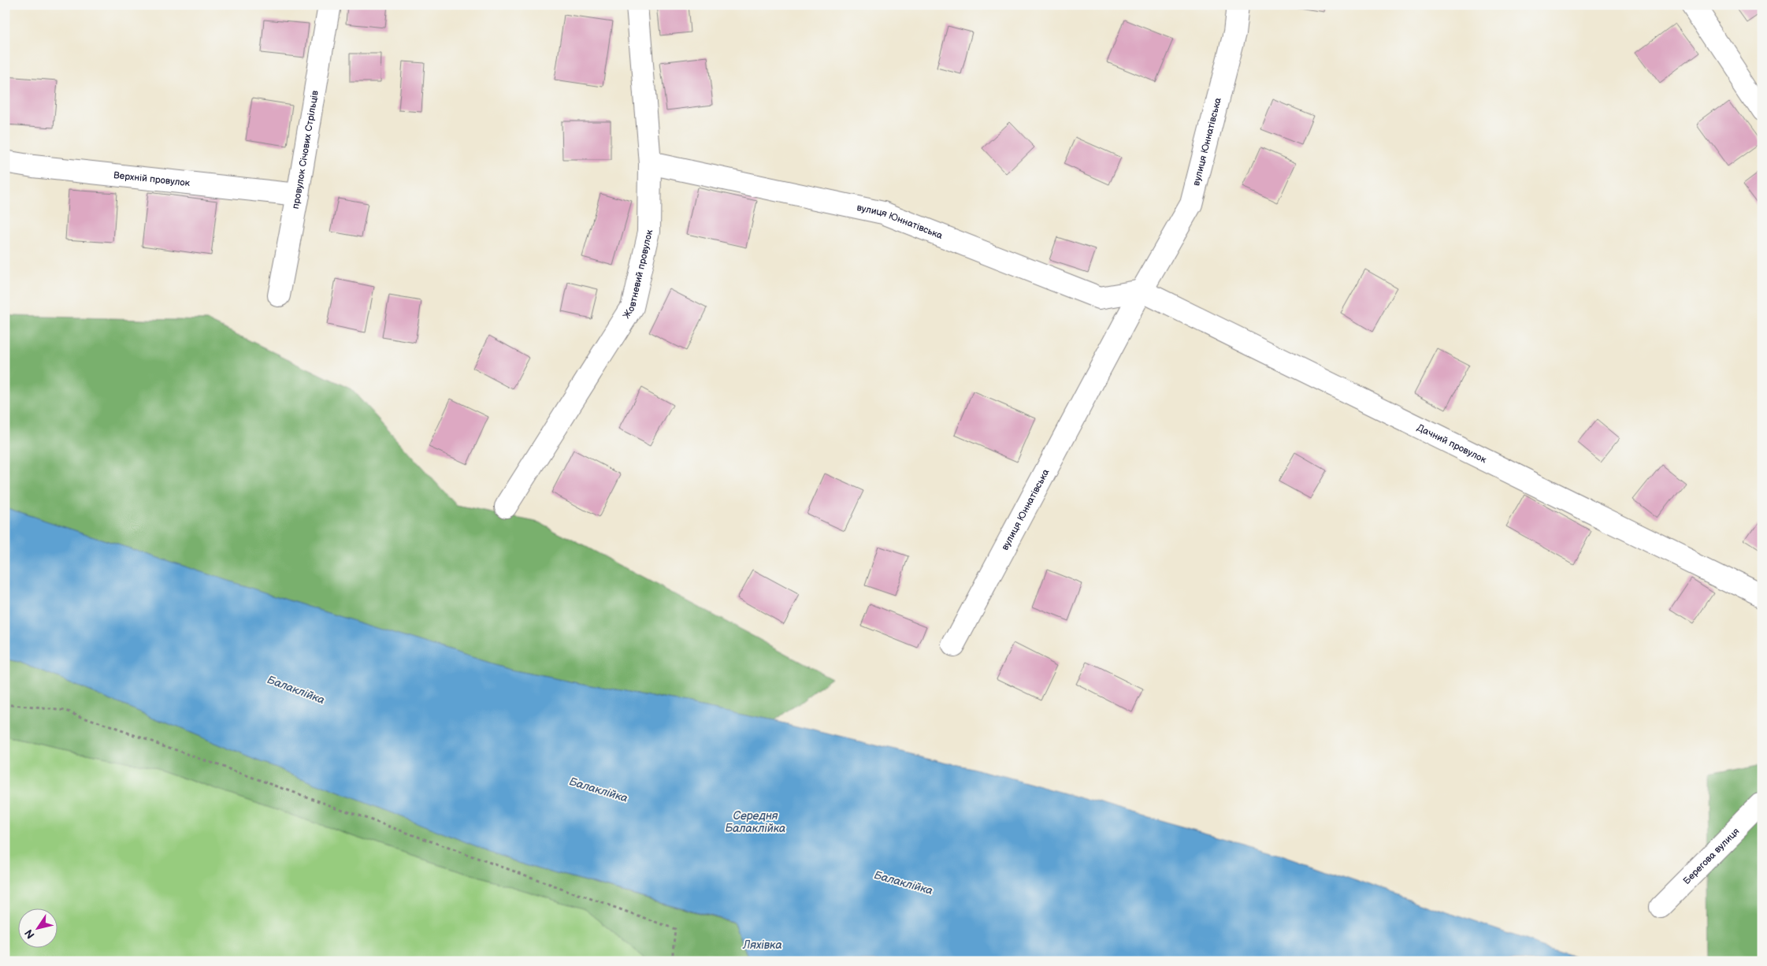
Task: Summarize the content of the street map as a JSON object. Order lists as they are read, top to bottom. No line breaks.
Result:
{"streets":{"street":["вулиця Юннатівська","провулок Січових Стрільців","Верхній провулок","Жовтневий провулок","Дачний провулок","Берегова вулиця"]},"crossings":[["вулиця Юннатівська","Жовтневий провулок"],["вулиця Юннатівська","Дачний провулок"],["провулок Січових Стрільців","Верхній провулок"]],"water":["Балаклійка","Середня Балаклійка","Ляхівка"],"north":"bottom left"}
